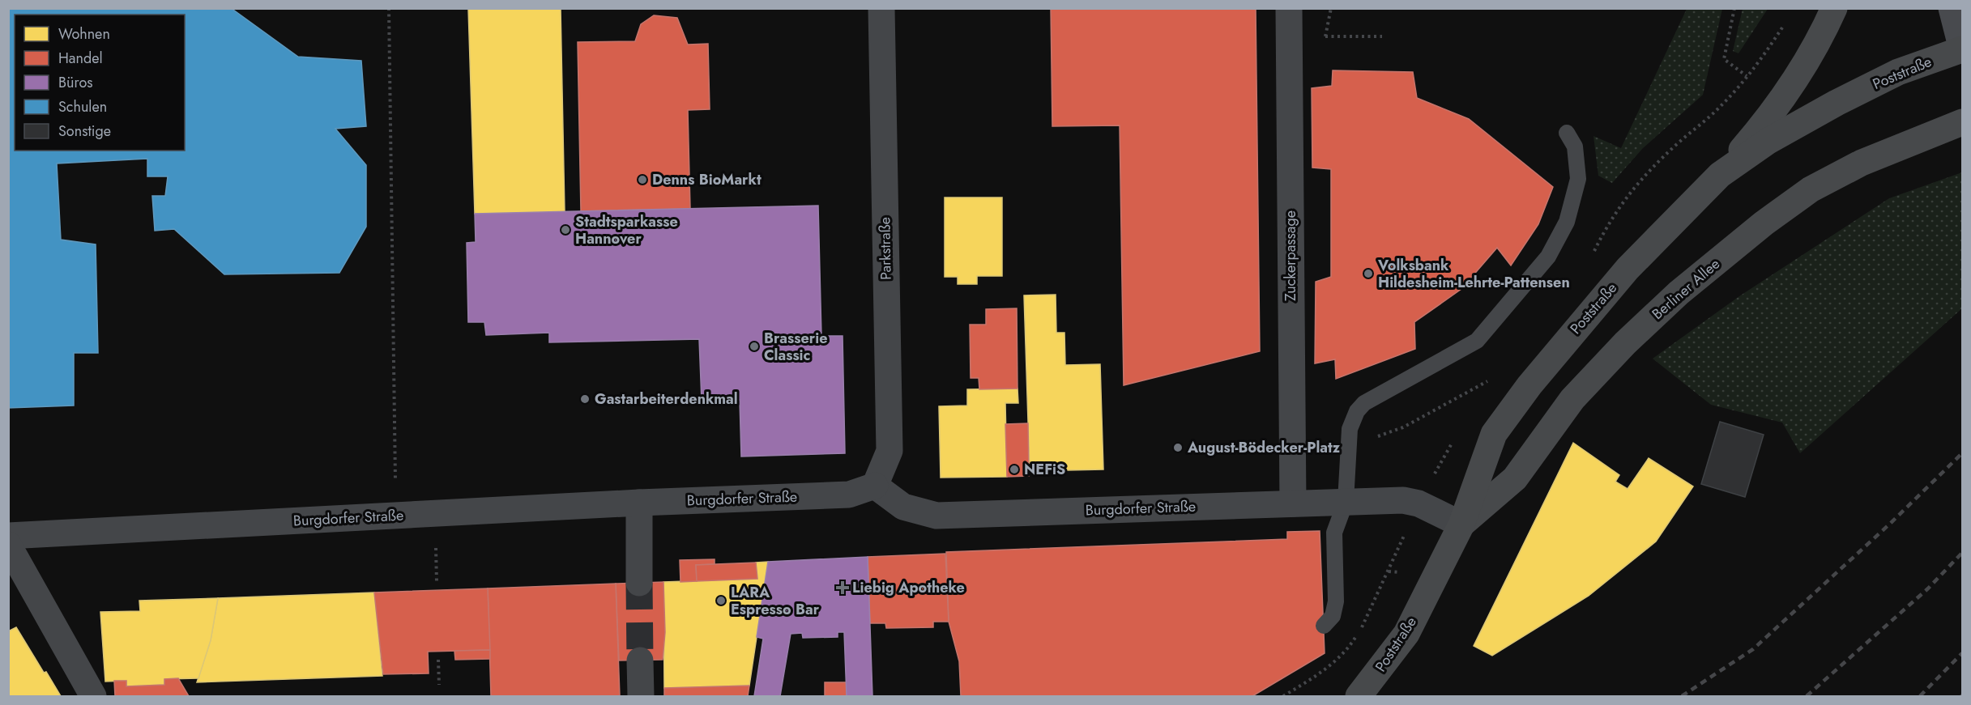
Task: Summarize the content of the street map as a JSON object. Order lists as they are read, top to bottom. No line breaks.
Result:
{"streets":{"main road":["Poststraße","Berliner Allee"],"street":["Parkstraße","Zuckerpassage","Burgdorfer Straße"]},"crossings":[["Poststraße","Berliner Allee"],["Poststraße","Burgdorfer Straße"],["Parkstraße","Burgdorfer Straße"],["Zuckerpassage","Burgdorfer Straße"],["Berliner Allee","Burgdorfer Straße"]],"places":{"other":["Denns BioMarkt","Stadtsparkasse Hannover","Volksbank Hildesheim-Lehrte-Pattensen","Brasserie Classic","Gastarbeiterdenkmal","August-Bödecker-Platz","NEFiS","LARA Espresso Bar"],"health":["Liebig Apotheke"]},"legend":["Wohnen","Handel","Büros","Schulen","Sonstige"]}
